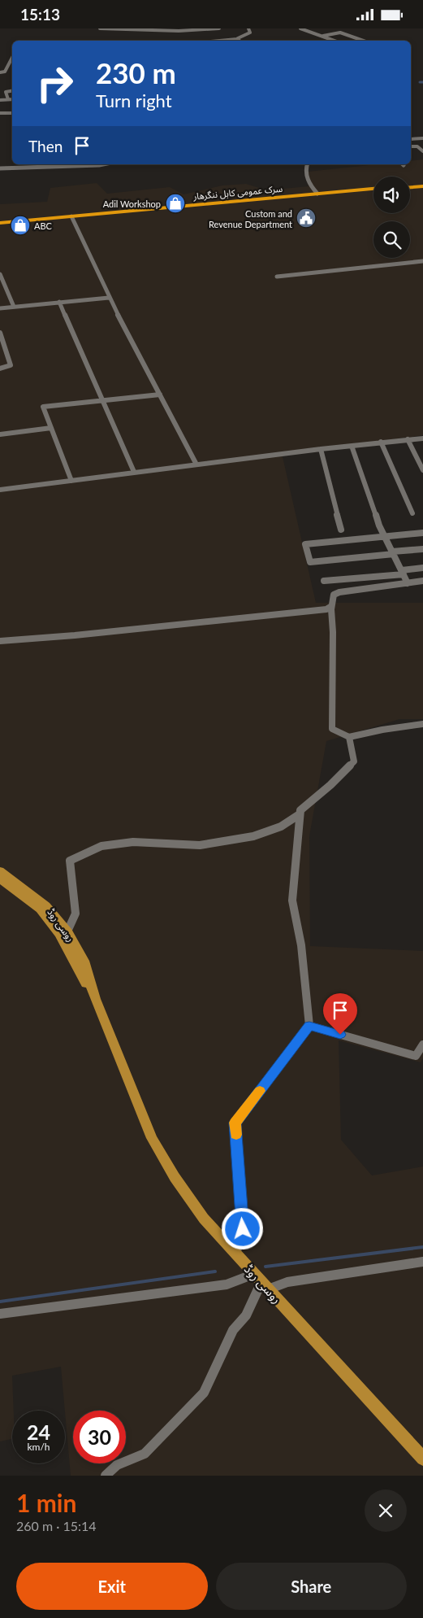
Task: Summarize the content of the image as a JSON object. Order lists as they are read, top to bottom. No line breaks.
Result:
{"streets":{"highway":["سرک عمومی کابل ننگرهار"],"main road":["روسی روڈ"]},"places":{"shop":["Adil Workshop","ABC"],"public building":["Custom and Revenue Department"]},"page":{"status":"15:13","turn":["230 m","Turn right"],"then":"Then","speed":"24 km/h","limit":"30","heading":["1 min","260 m · 15:14"],"buttons":["Exit","Share"]}}
